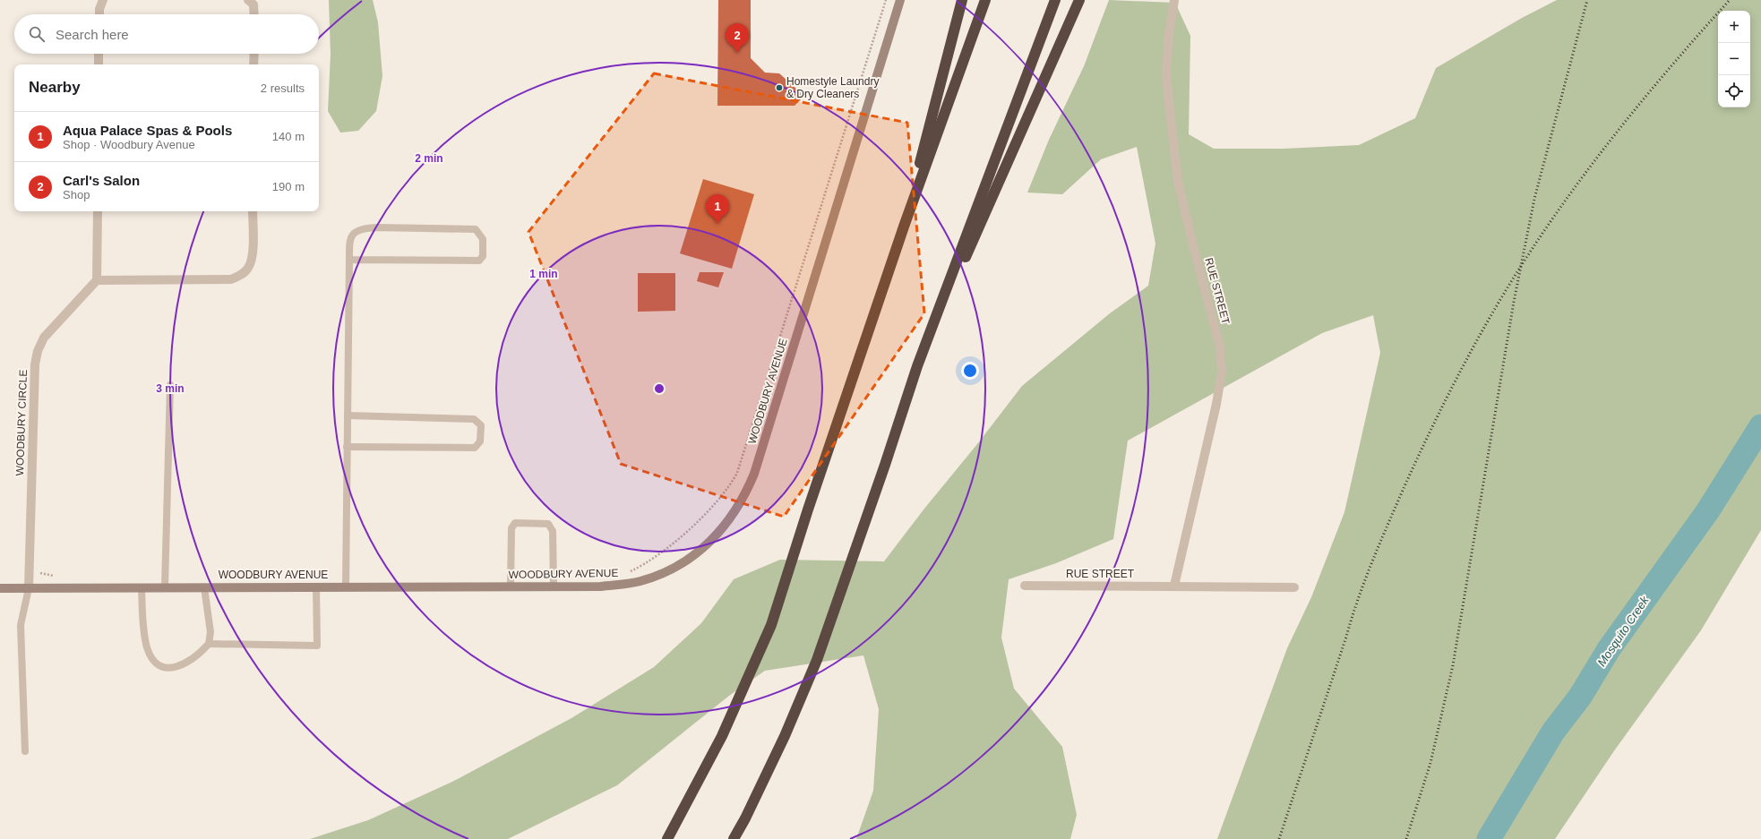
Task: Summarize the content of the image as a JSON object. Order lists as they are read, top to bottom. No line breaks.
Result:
{"streets":{"main road":["WOODBURY AVENUE"],"street":["RUE STREET","WOODBURY CIRCLE"]},"crossings":[["WOODBURY AVENUE","WOODBURY CIRCLE"]],"water":["Mosquito Creek"],"places":["Homestyle Laundry & Dry Cleaners"],"page":{"map_buttons":["+","−"],"search":"Search here","pins":["2","1"],"heading":["Nearby","2 results"],"list":[{"mark":"1","name":"Aqua Palace Spas & Pools","note":"Shop · Woodbury Avenue","value":"140 m"},{"mark":"2","name":"Carl's Salon","note":"Shop","value":"190 m"}]},"rings":["2 min","1 min","3 min"]}
